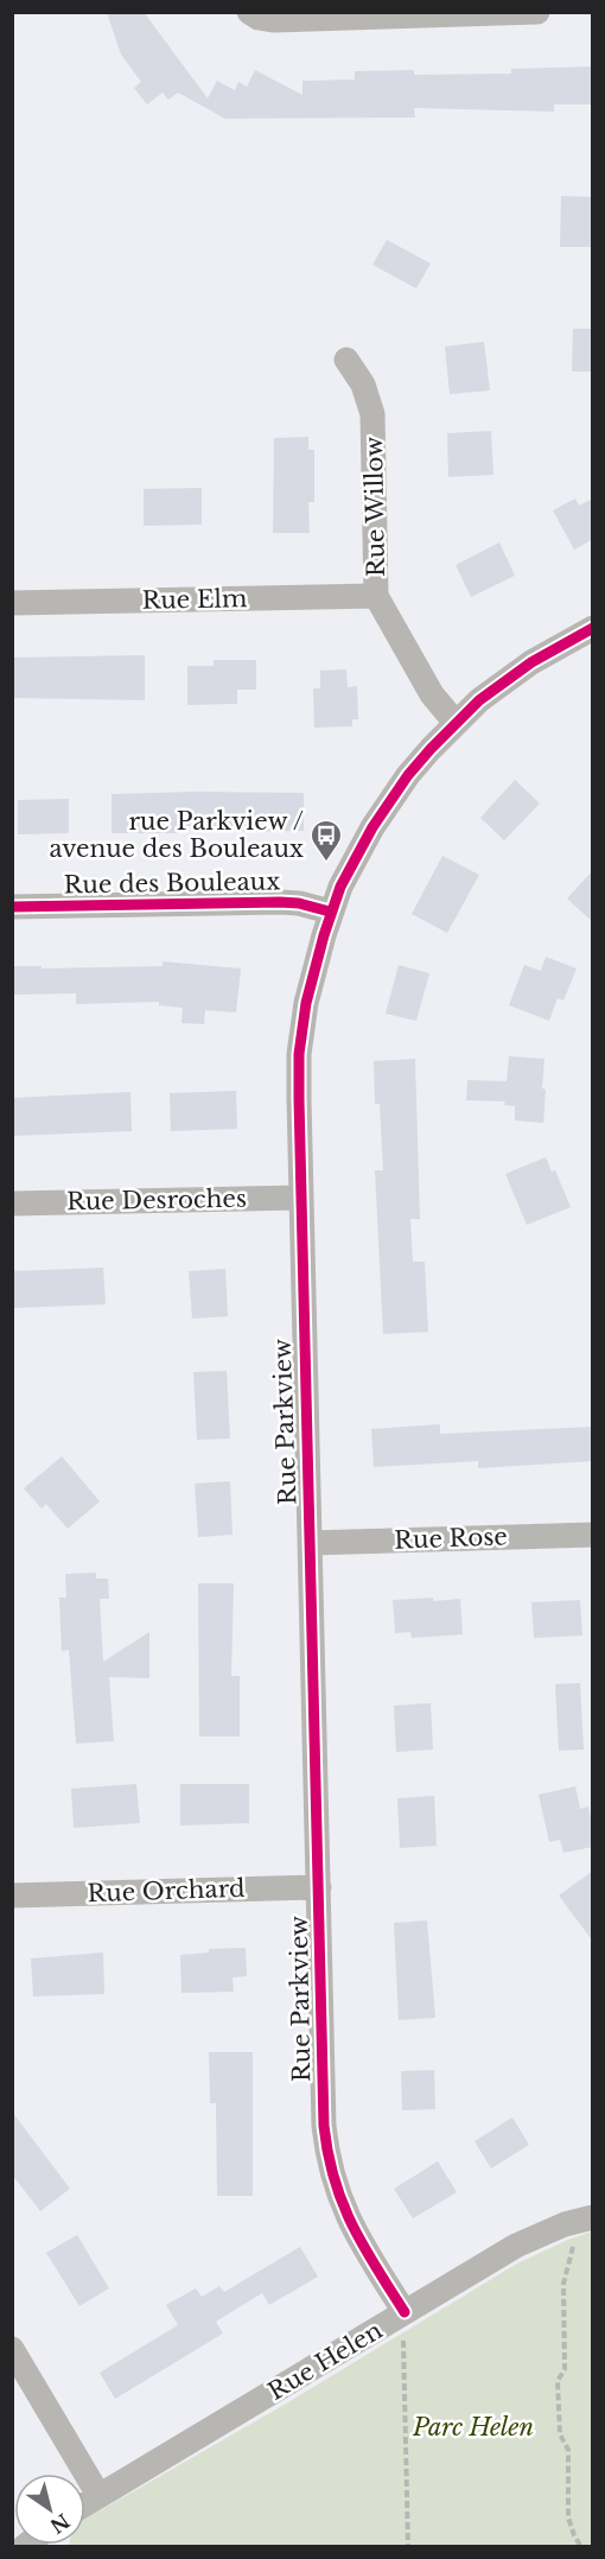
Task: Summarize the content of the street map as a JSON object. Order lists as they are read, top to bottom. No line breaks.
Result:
{"streets":{"street":["Rue Willow","Rue Elm","Rue des Bouleaux","Rue Desroches","Rue Parkview","Rue Rose","Rue Orchard","Rue Helen"]},"crossings":[["Rue Willow","Rue Elm"],["Rue Willow","Rue Parkview"],["Rue des Bouleaux","Rue Parkview"],["Rue Desroches","Rue Parkview"],["Rue Parkview","Rue Rose"],["Rue Parkview","Rue Orchard"],["Rue Parkview","Rue Helen"]],"parks":["Parc Helen"],"places":{"bus stop":["rue Parkview / avenue des Bouleaux"]},"north":"bottom right"}
